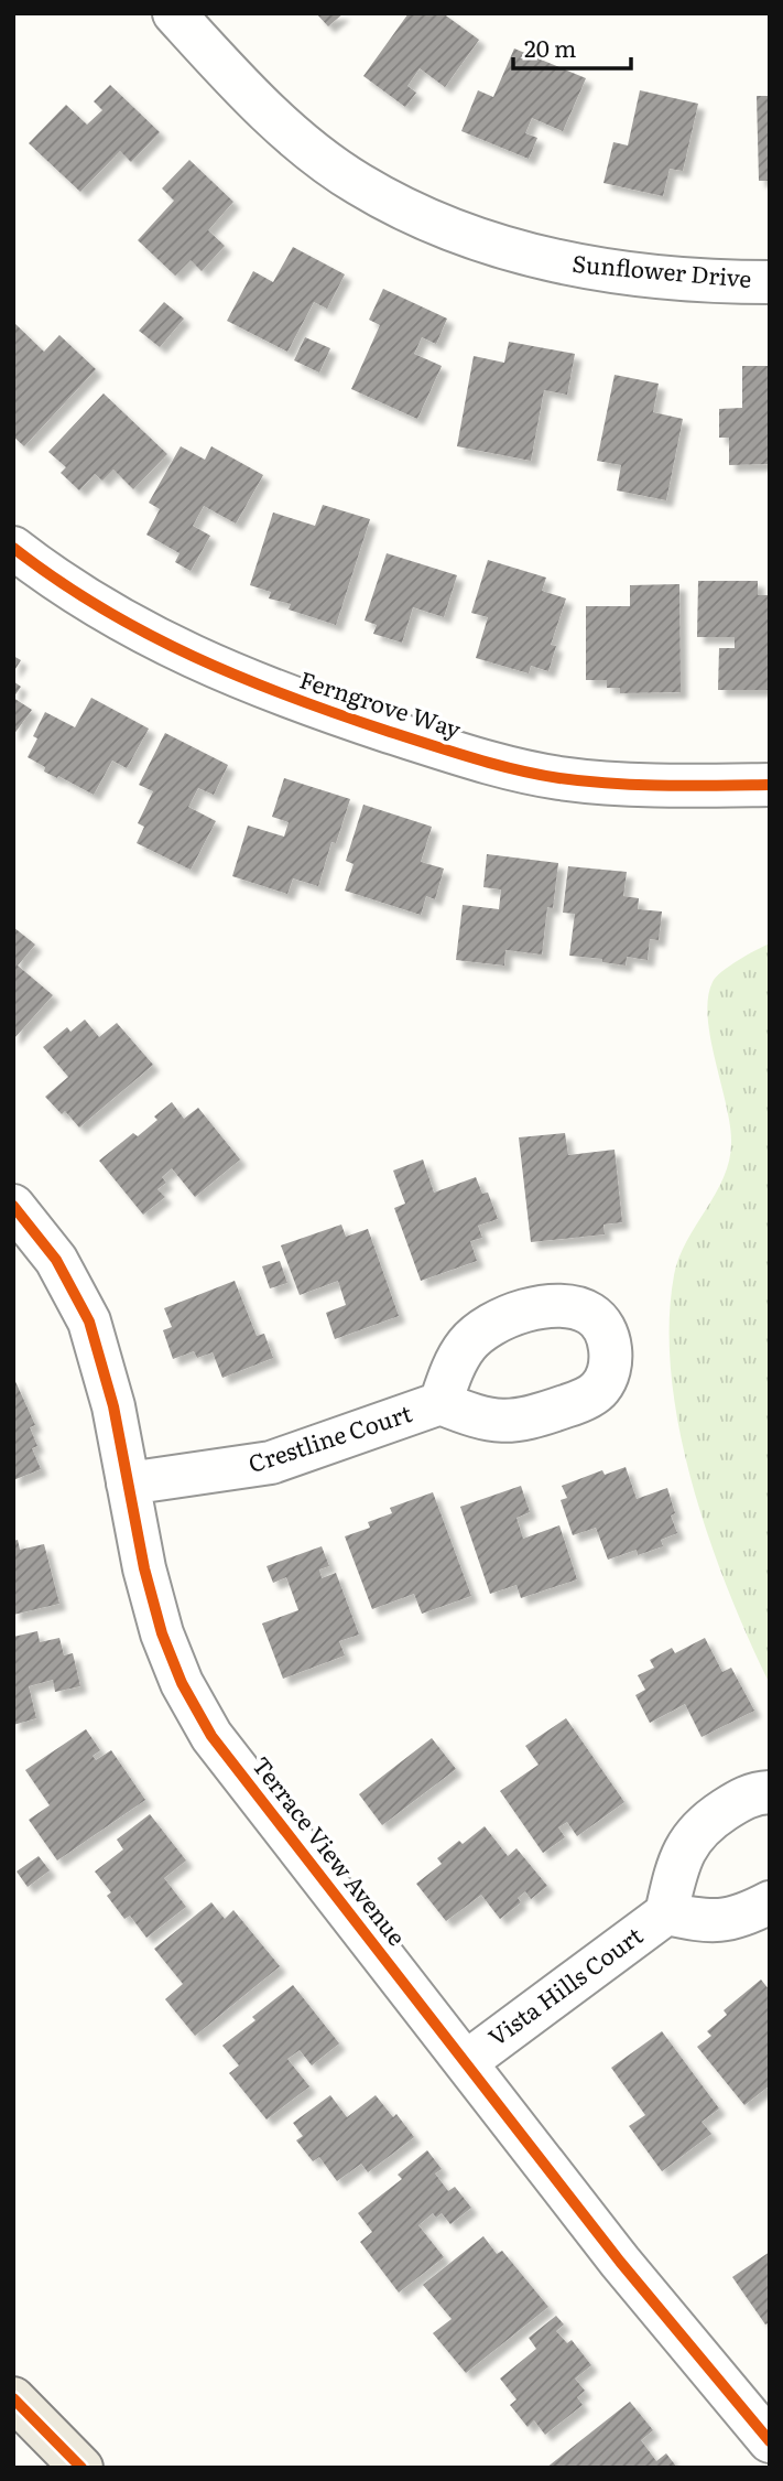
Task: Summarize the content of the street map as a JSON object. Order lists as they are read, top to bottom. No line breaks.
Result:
{"streets":{"street":["Sunflower Drive","Ferngrove Way","Crestline Court","Terrace View Avenue","Vista Hills Court"]},"crossings":[["Crestline Court","Terrace View Avenue"],["Terrace View Avenue","Vista Hills Court"]],"scale_bar":"20 m"}
